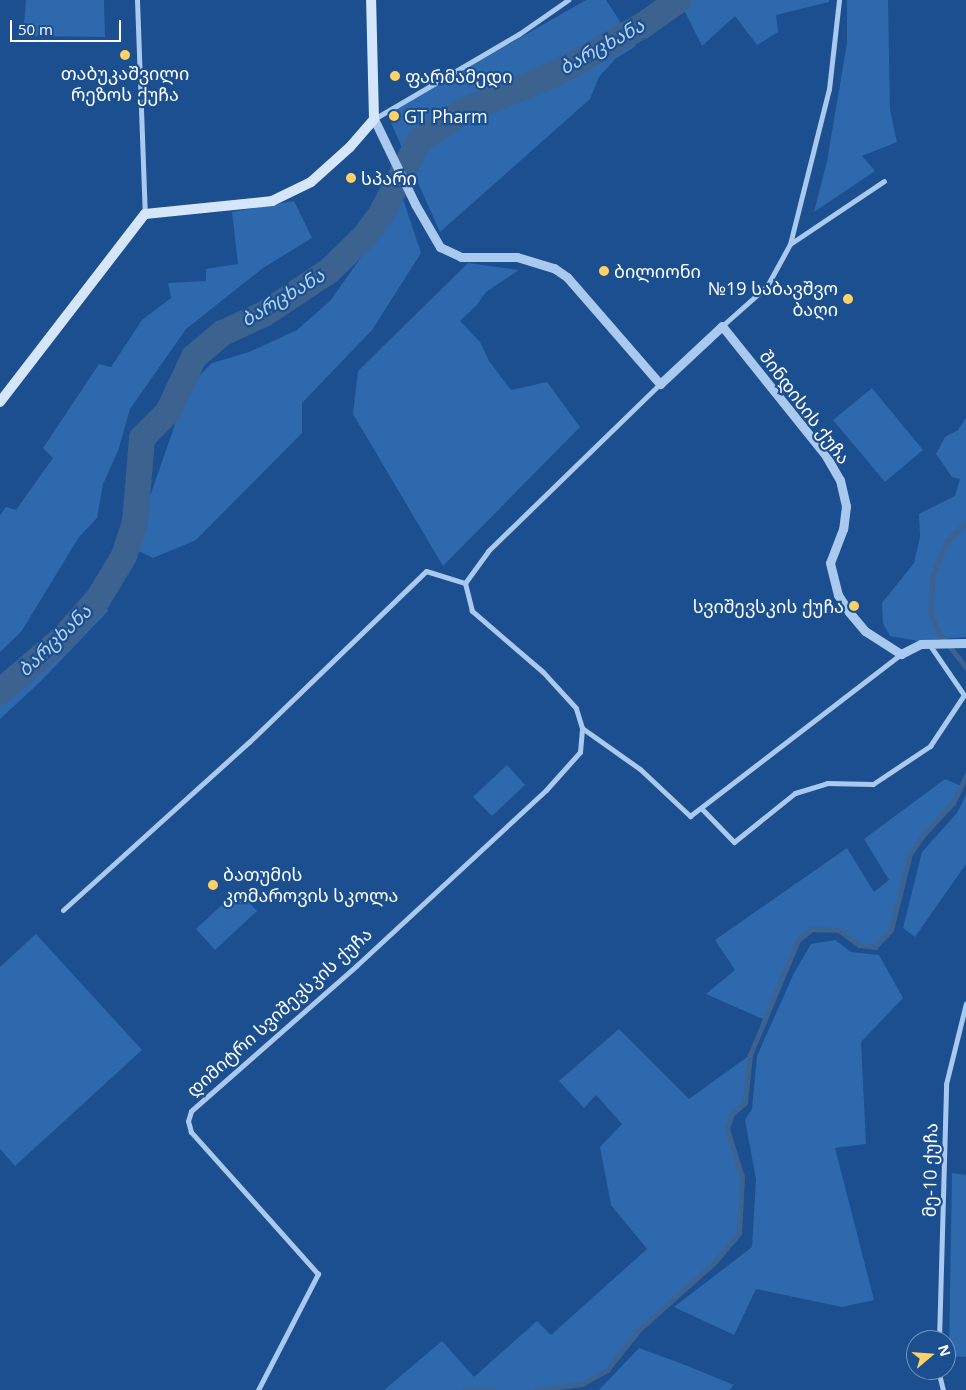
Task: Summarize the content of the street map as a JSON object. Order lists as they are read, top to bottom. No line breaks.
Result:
{"streets":{"street":["შინდისის ქუჩა","დიმიტრი სვიშევსკის ქუჩა","მე-10 ქუჩა"]},"water":["ბარცხანა"],"places":["თაბუკაშვილი რეზოს ქუჩა","ფარმამედი","GT Pharm","სპარი","ბილიონი","№19 საბავშვო ბაღი","სვიშევსკის ქუჩა","ბათუმის კომაროვის სკოლა"],"scale_bar":"50 m","north":"right"}
